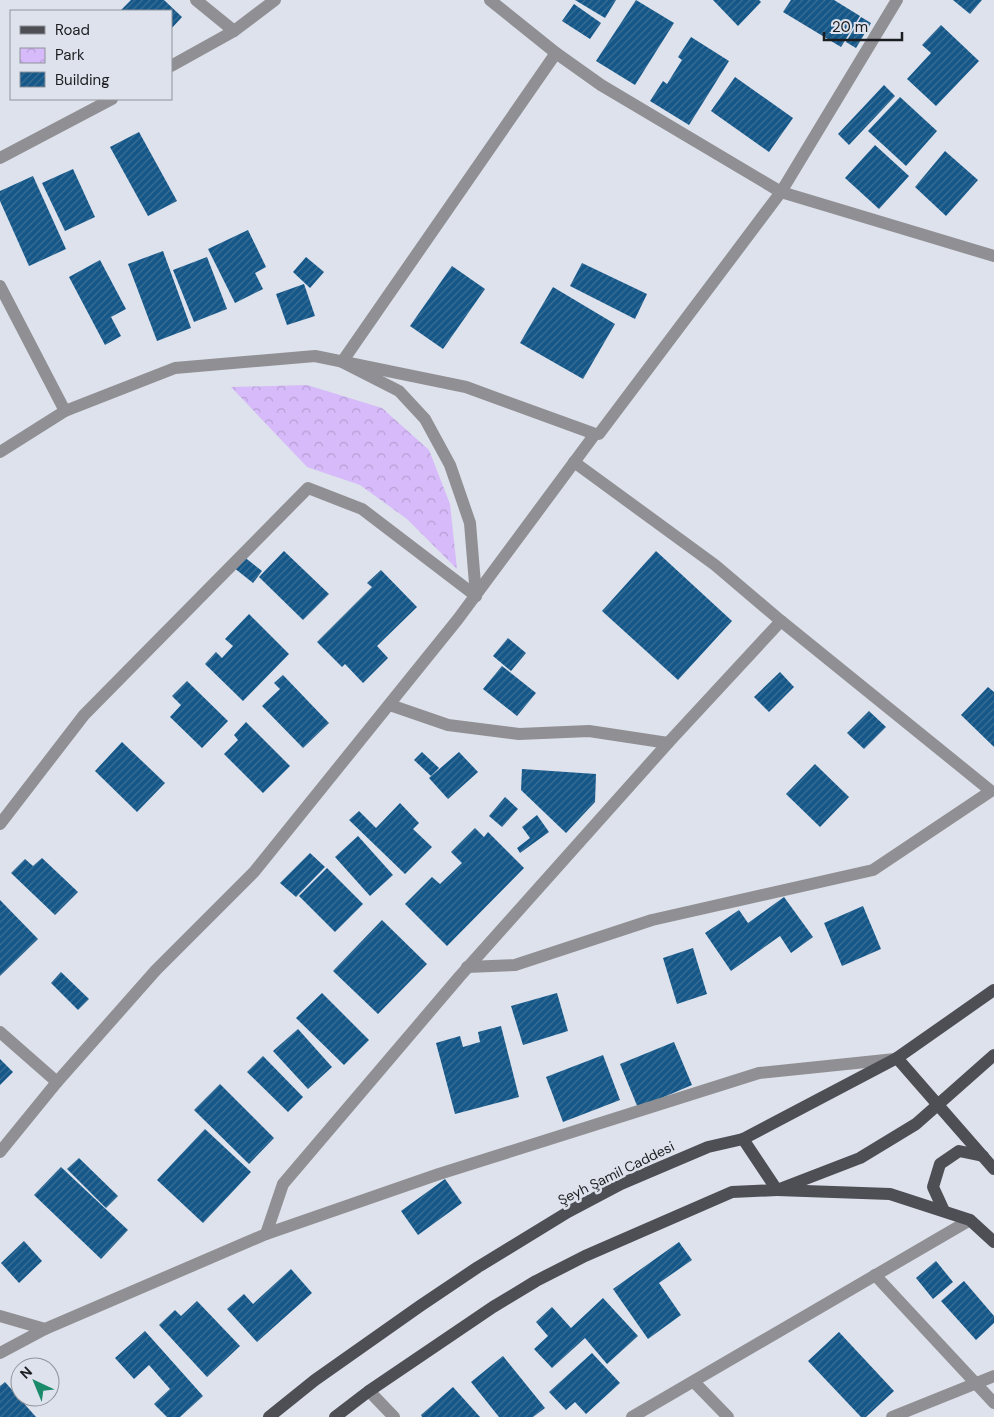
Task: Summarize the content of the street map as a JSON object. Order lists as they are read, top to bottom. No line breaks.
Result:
{"streets":{"main road":["Şeyh Şamil Caddesi"]},"legend":["Road","Park","Building"],"scale_bar":"20 m","north":"top left"}
